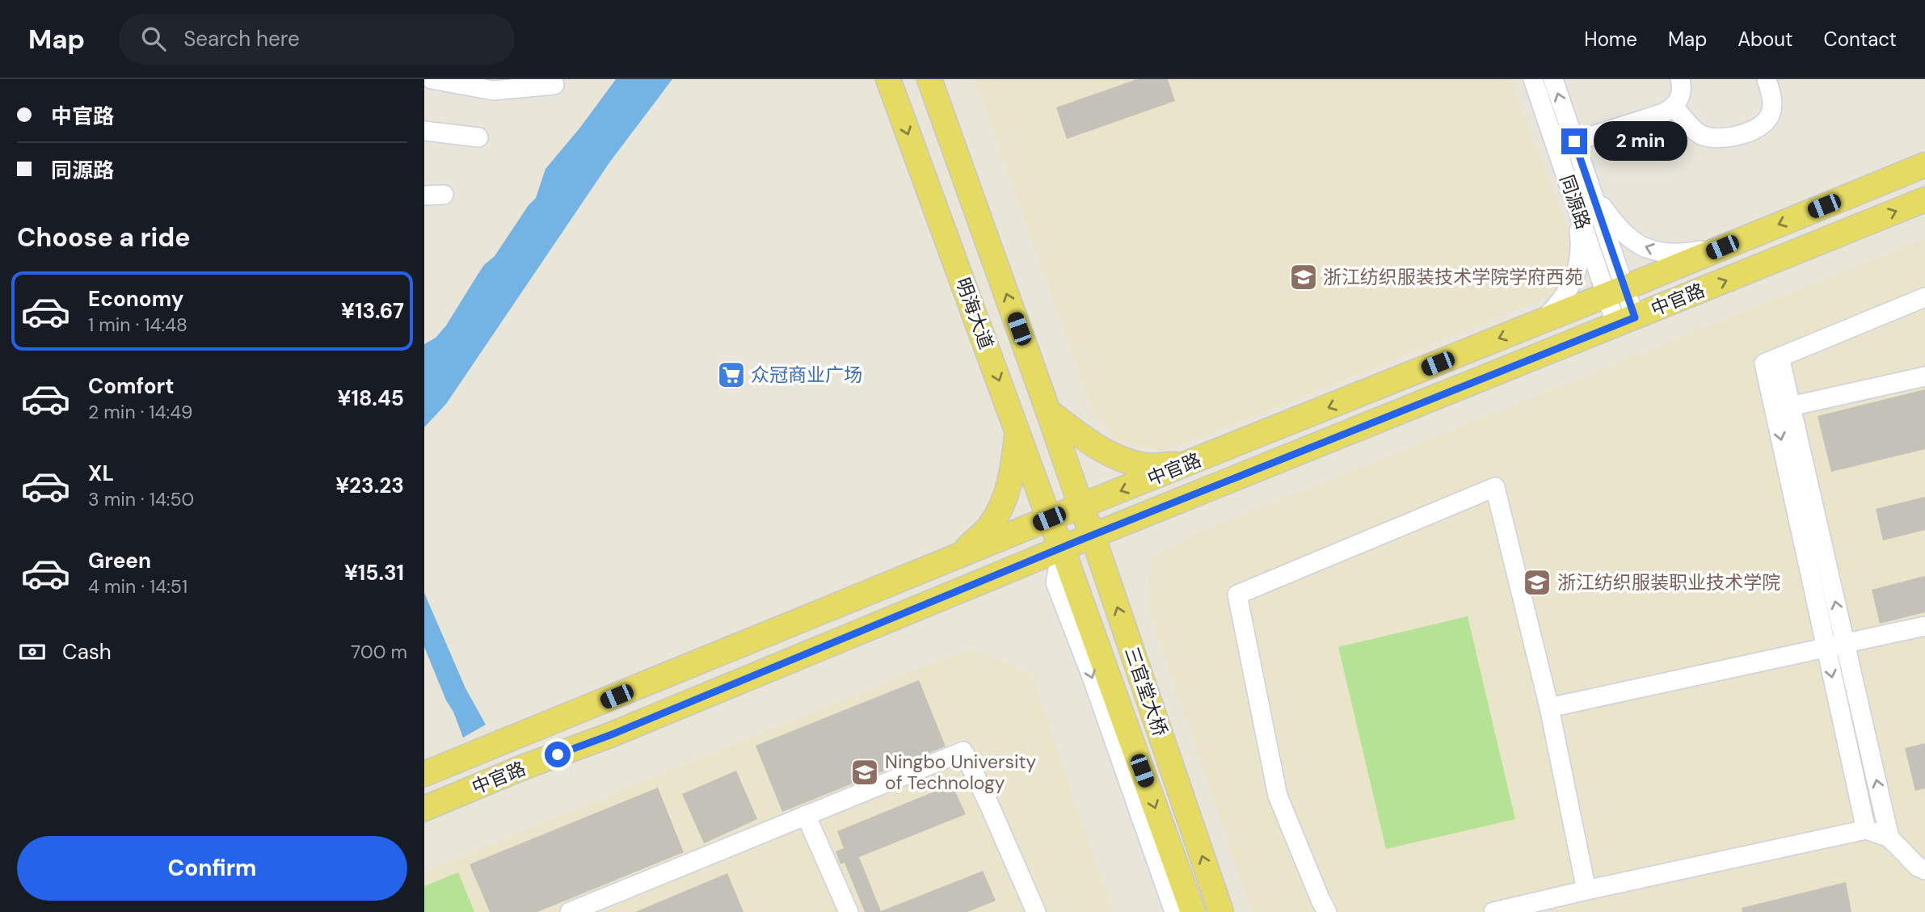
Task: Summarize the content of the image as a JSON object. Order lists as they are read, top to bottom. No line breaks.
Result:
{"streets":{"main road":["中官路","明海大道","三官堂大桥"],"street":["同源路"]},"crossings":[["同源路","中官路"],["中官路","明海大道"],["中官路","三官堂大桥"],["明海大道","三官堂大桥"]],"places":{"school or university":["浙江纺织服装技术学院学府西苑","浙江纺织服装职业技术学院","Ningbo University of Technology"],"supermarket":["众冠商业广场"]},"page":{"header":"Map","search":"Search here","nav":["Home","Map","About","Contact"],"banner":["中官路","同源路"],"bubble":"2 min","heading":"Choose a ride","list":[{"name":"Economy","note":"1 min · 14:48","value":"¥13.67"},{"name":"Comfort","note":"2 min · 14:49","value":"¥18.45"},{"name":"XL","note":"3 min · 14:50","value":"¥23.23"},{"name":"Green","note":"4 min · 14:51","value":"¥15.31"}],"pay":["Cash","700 m"],"buttons":"Confirm"}}
